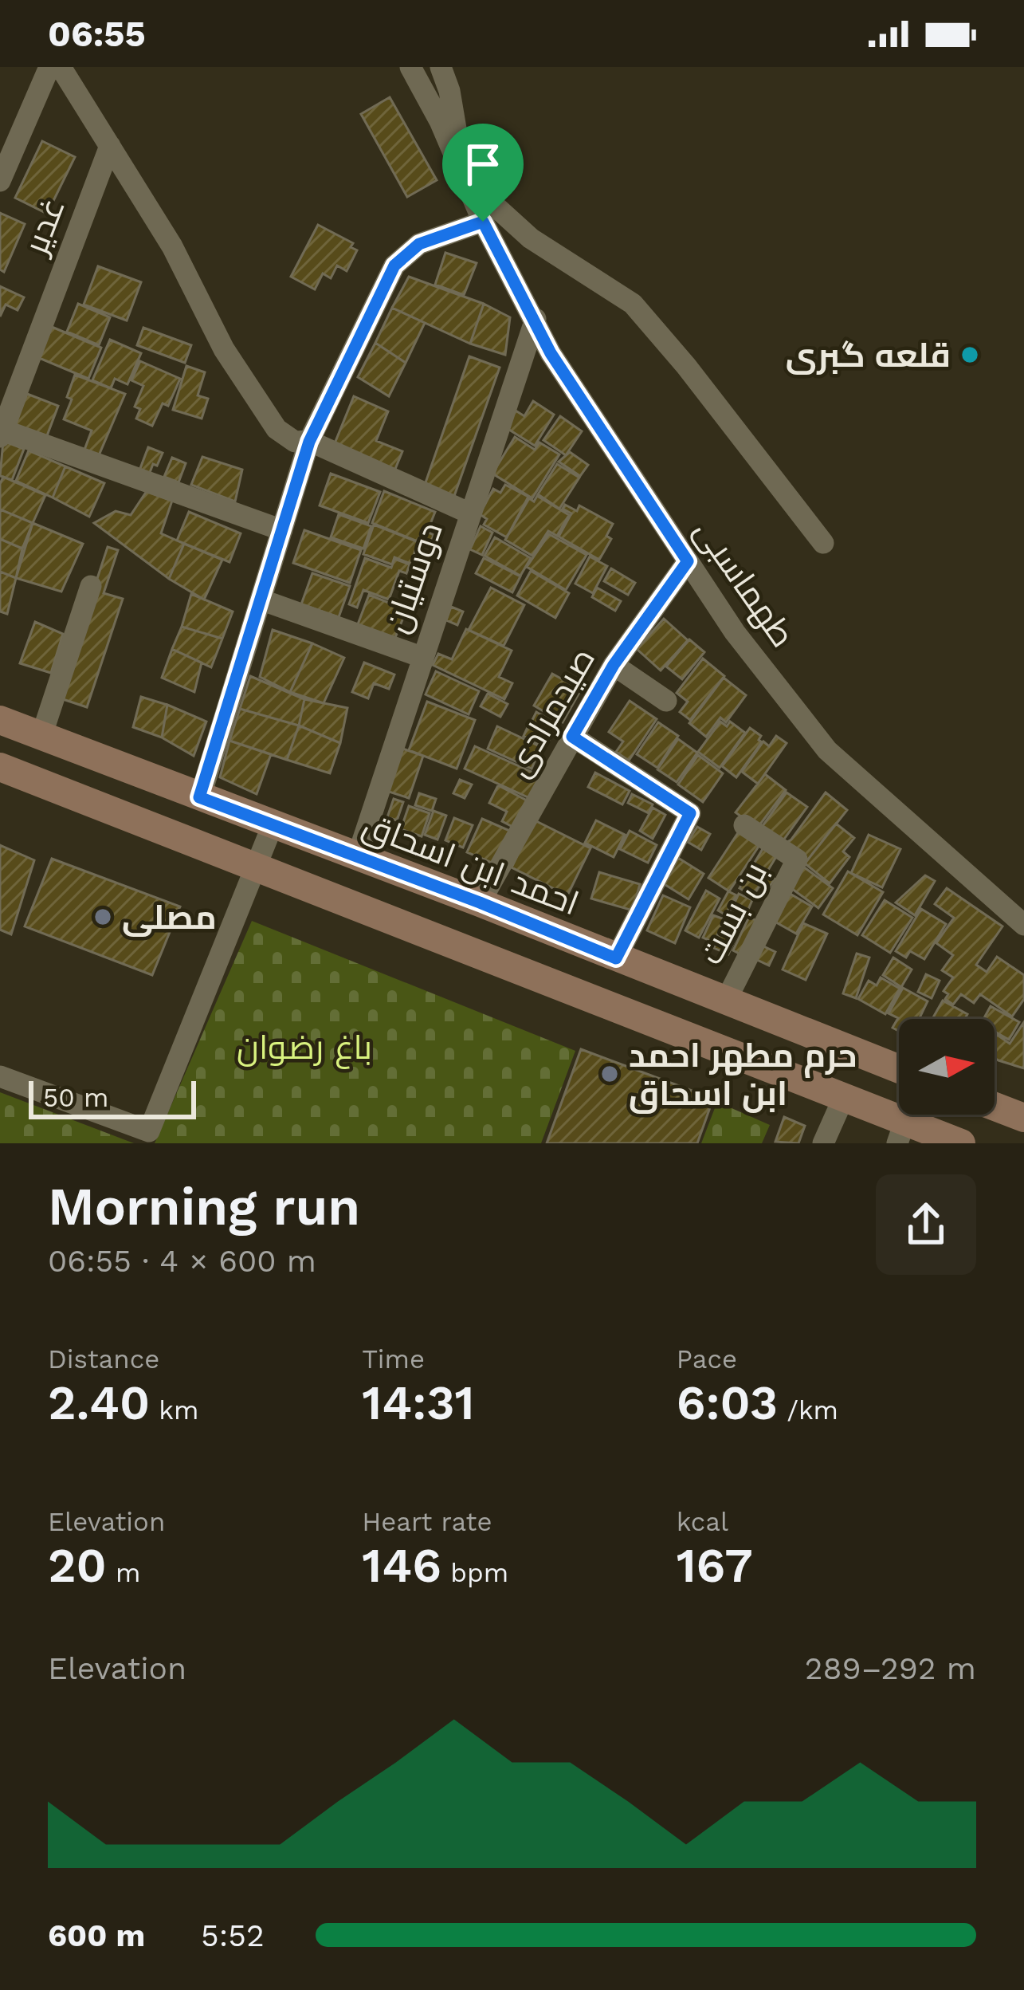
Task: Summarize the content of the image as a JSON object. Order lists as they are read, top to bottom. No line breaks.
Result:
{"streets":{"main road":["احمد ابن اسحاق"],"street":["غدیر","دوستیان","طهماسبی","صیدمرادی","بن بست"]},"crossings":[["دوستیان","طهماسبی"],["دوستیان","احمد ابن اسحاق"],["طهماسبی","صیدمرادی"],["صیدمرادی","احمد ابن اسحاق"],["احمد ابن اسحاق","بن بست"]],"parks":["باغ رضوان"],"places":["قلعه گبری","مصلی","حرم مطهر احمد ابن اسحاق"],"scale_bar":"50 m","north":"right","page":{"status":"06:55","scale":"50 m","heading":["Morning run","06:55 · 4 × 600 m"],"stats":[["Distance","2.40 km"],["Time","14:31"],["Pace","6:03 /km"],["Elevation","20 m"],["Heart rate","146 bpm"],["kcal","167"]],"chart":["Elevation","289–292 m"],"list":[{"name":"600 m","note":"5:52"}]}}
